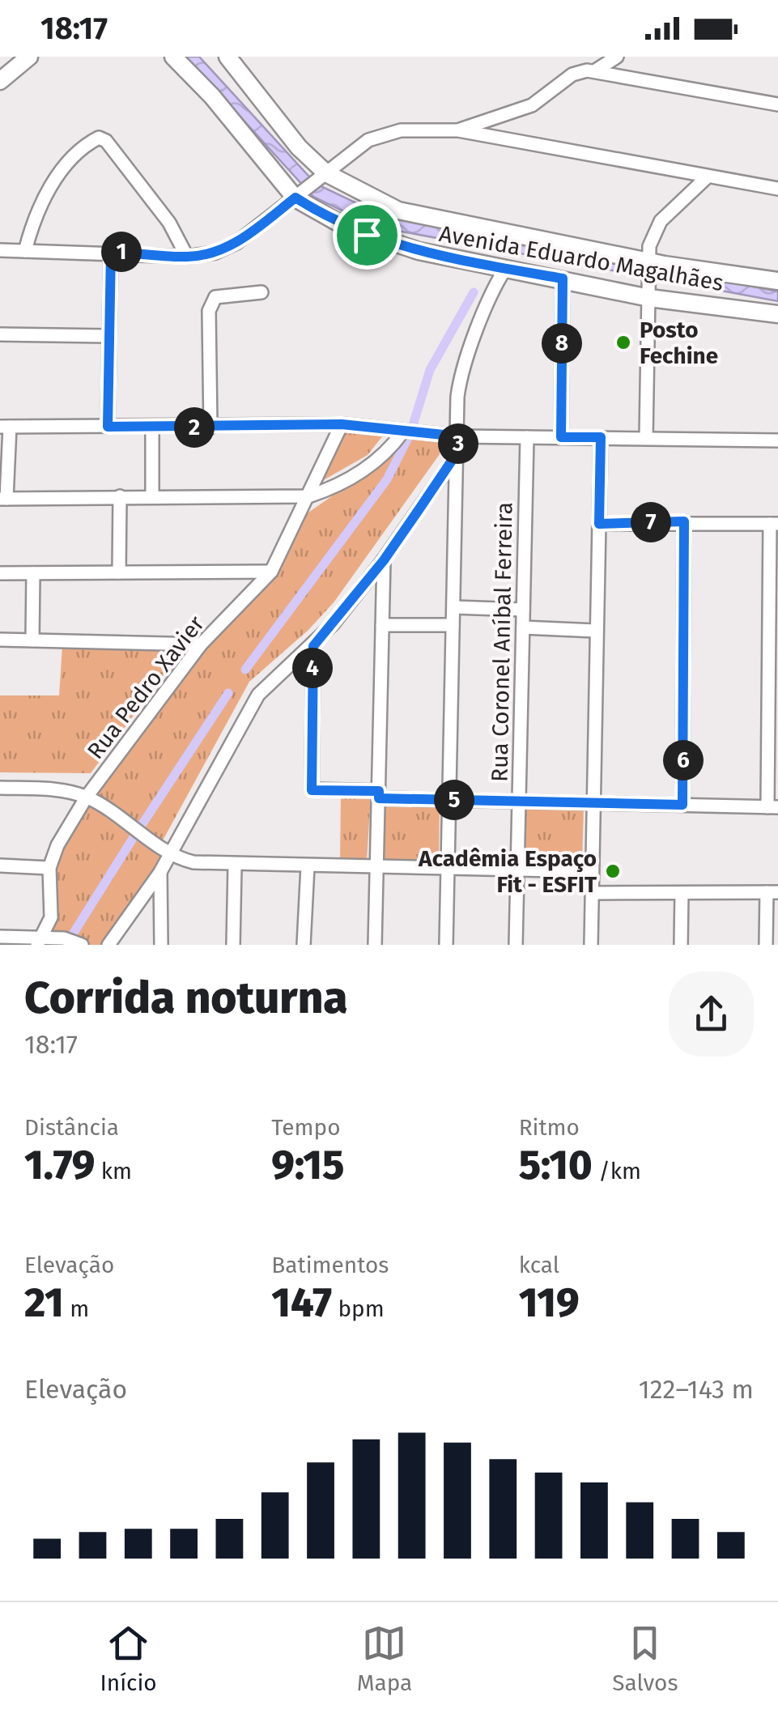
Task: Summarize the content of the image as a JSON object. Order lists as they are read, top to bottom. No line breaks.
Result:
{"streets":{"main road":["Avenida Eduardo Magalhães"],"street":["Rua Coronel Aníbal Ferreira","Rua Pedro Xavier"]},"places":["Posto Fechine","Acadêmia Espaço Fit - ESFIT"],"page":{"status":"18:17","pins":["1","8","2","3","7","4","6","5"],"heading":["Corrida noturna","18:17"],"stats":[["Distância","1.79 km"],["Tempo","9:15"],["Ritmo","5:10 /km"],["Elevação","21 m"],["Batimentos","147 bpm"],["kcal","119"]],"chart":["Elevação","122–143 m"],"tabs":["Início","Mapa","Salvos"]}}
